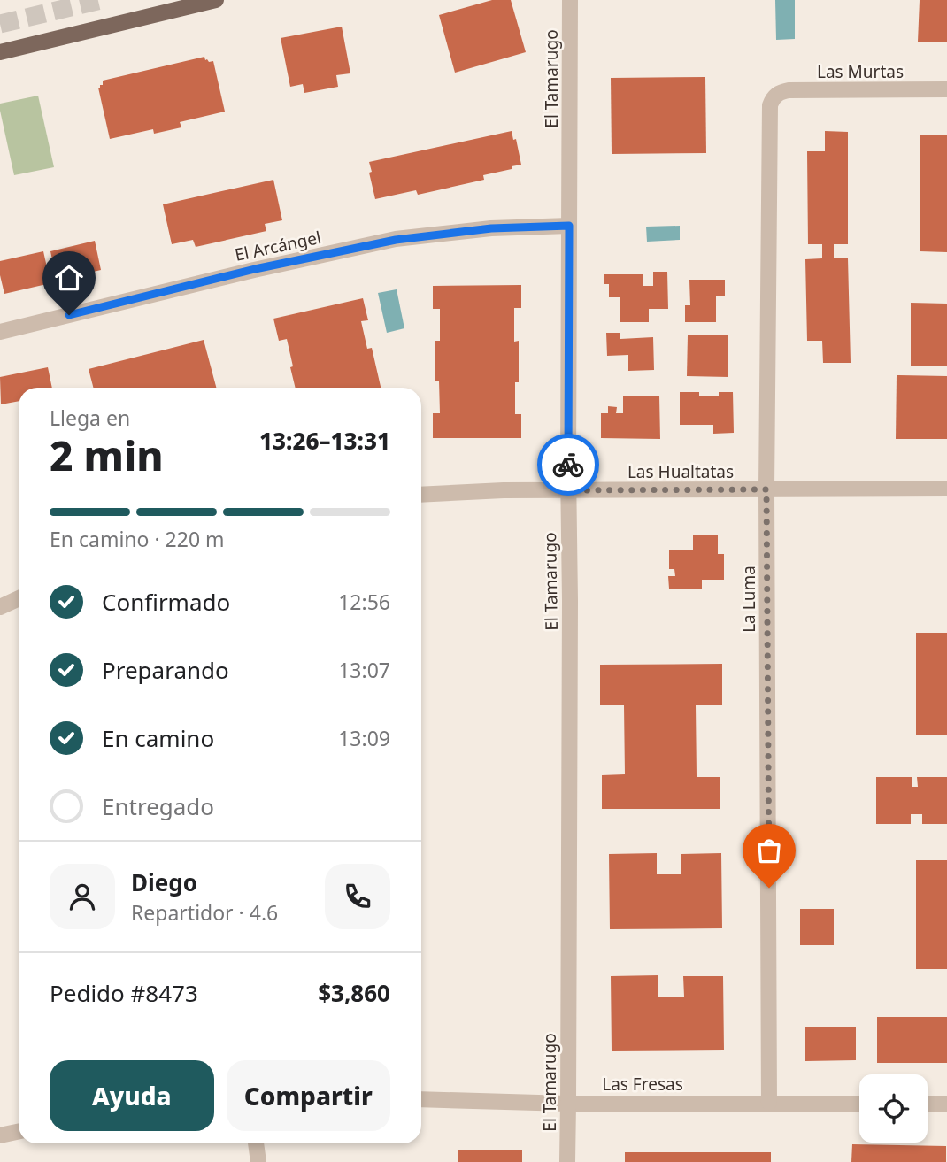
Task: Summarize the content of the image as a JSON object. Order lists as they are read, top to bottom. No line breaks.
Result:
{"streets":{"street":["Las Murtas","El Tamarugo","El Arcángel","Las Hualtatas","La Luma","Las Fresas"]},"crossings":[["Las Murtas","La Luma"],["El Tamarugo","El Arcángel"],["El Tamarugo","Las Hualtatas"],["El Tamarugo","Las Fresas"],["Las Hualtatas","La Luma"],["La Luma","Las Fresas"]],"page":{"heading":["2 min","Llega en","13:26–13:31"],"panel":["Diego","Repartidor · 4.6","Pedido #8473","$3,860"],"bar":"En camino · 220 m","list":[["Confirmado","12:56"],["Preparando","13:07"],["En camino","13:09"],"Entregado"],"buttons":["Ayuda","Compartir"]}}
